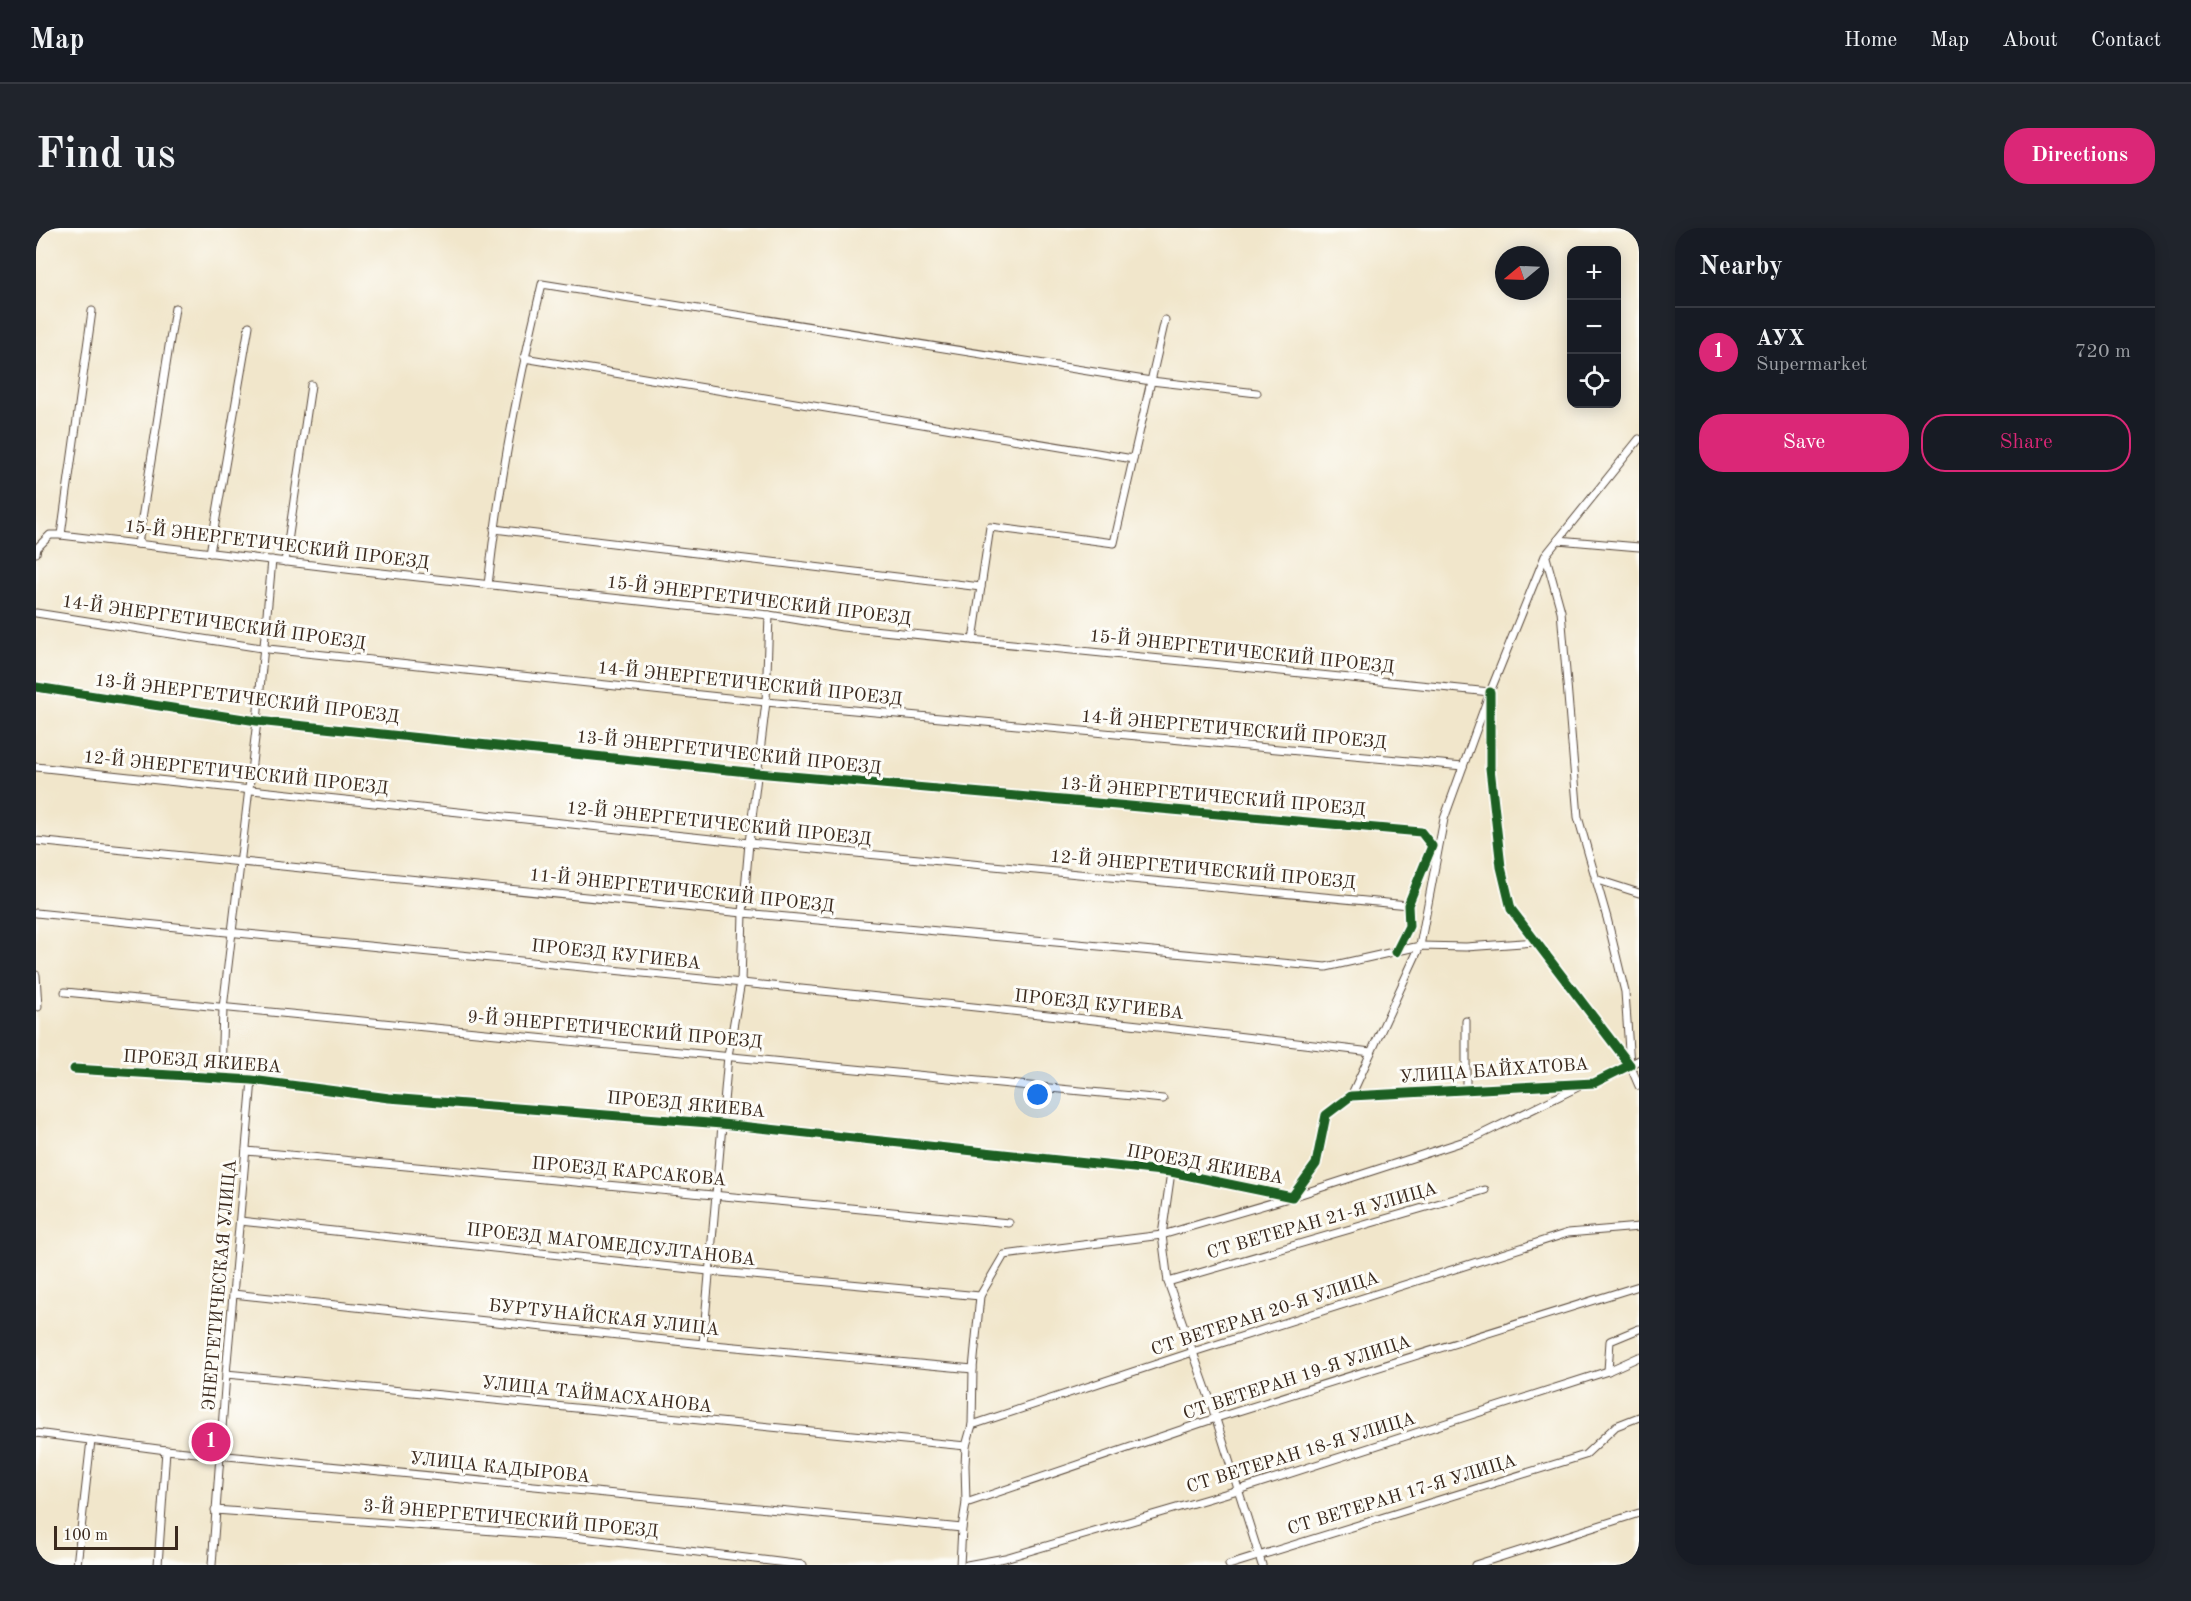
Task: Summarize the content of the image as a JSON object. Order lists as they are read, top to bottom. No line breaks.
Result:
{"streets":{"street":["15-Й ЭНЕРГЕТИЧЕСКИЙ ПРОЕЗД","14-Й ЭНЕРГЕТИЧЕСКИЙ ПРОЕЗД","13-Й ЭНЕРГЕТИЧЕСКИЙ ПРОЕЗД","12-Й ЭНЕРГЕТИЧЕСКИЙ ПРОЕЗД","11-Й ЭНЕРГЕТИЧЕСКИЙ ПРОЕЗД","ПРОЕЗД КУГИЕВА","9-Й ЭНЕРГЕТИЧЕСКИЙ ПРОЕЗД","ПРОЕЗД ЯКИЕВА","УЛИЦА БАЙХАТОВА","ПРОЕЗД КАРСАКОВА","СТ ВЕТЕРАН 21-Я УЛИЦА","ПРОЕЗД МАГОМЕДСУЛТАНОВА","ЭНЕРГЕТИЧЕСКАЯ УЛИЦА","СТ ВЕТЕРАН 20-Я УЛИЦА","БУРТУНАЙСКАЯ УЛИЦА","СТ ВЕТЕРАН 19-Я УЛИЦА","УЛИЦА ТАЙМАСХАНОВА","СТ ВЕТЕРАН 18-Я УЛИЦА","УЛИЦА КАДЫРОВА","СТ ВЕТЕРАН 17-Я УЛИЦА","3-Й ЭНЕРГЕТИЧЕСКИЙ ПРОЕЗД"]},"crossings":[["15-Й ЭНЕРГЕТИЧЕСКИЙ ПРОЕЗД","УЛИЦА БАЙХАТОВА"],["11-Й ЭНЕРГЕТИЧЕСКИЙ ПРОЕЗД","УЛИЦА БАЙХАТОВА"],["ПРОЕЗД ЯКИЕВА","ЭНЕРГЕТИЧЕСКАЯ УЛИЦА"],["ПРОЕЗД КАРСАКОВА","ЭНЕРГЕТИЧЕСКАЯ УЛИЦА"],["ПРОЕЗД МАГОМЕДСУЛТАНОВА","ЭНЕРГЕТИЧЕСКАЯ УЛИЦА"],["ЭНЕРГЕТИЧЕСКАЯ УЛИЦА","БУРТУНАЙСКАЯ УЛИЦА"],["ЭНЕРГЕТИЧЕСКАЯ УЛИЦА","УЛИЦА ТАЙМАСХАНОВА"],["ЭНЕРГЕТИЧЕСКАЯ УЛИЦА","УЛИЦА КАДЫРОВА"],["ЭНЕРГЕТИЧЕСКАЯ УЛИЦА","3-Й ЭНЕРГЕТИЧЕСКИЙ ПРОЕЗД"]],"scale_bar":"100 m","north":"left","page":{"header":"Map","nav":["Home","Map","About","Contact"],"buttons":["Directions",["Save","Share"]],"title":"Find us","heading":"Nearby","map_buttons":["+","−"],"list":[{"mark":"1","name":"АУХ","note":"Supermarket","value":"720 m"}],"pins":"1","scale":"100 m"}}
